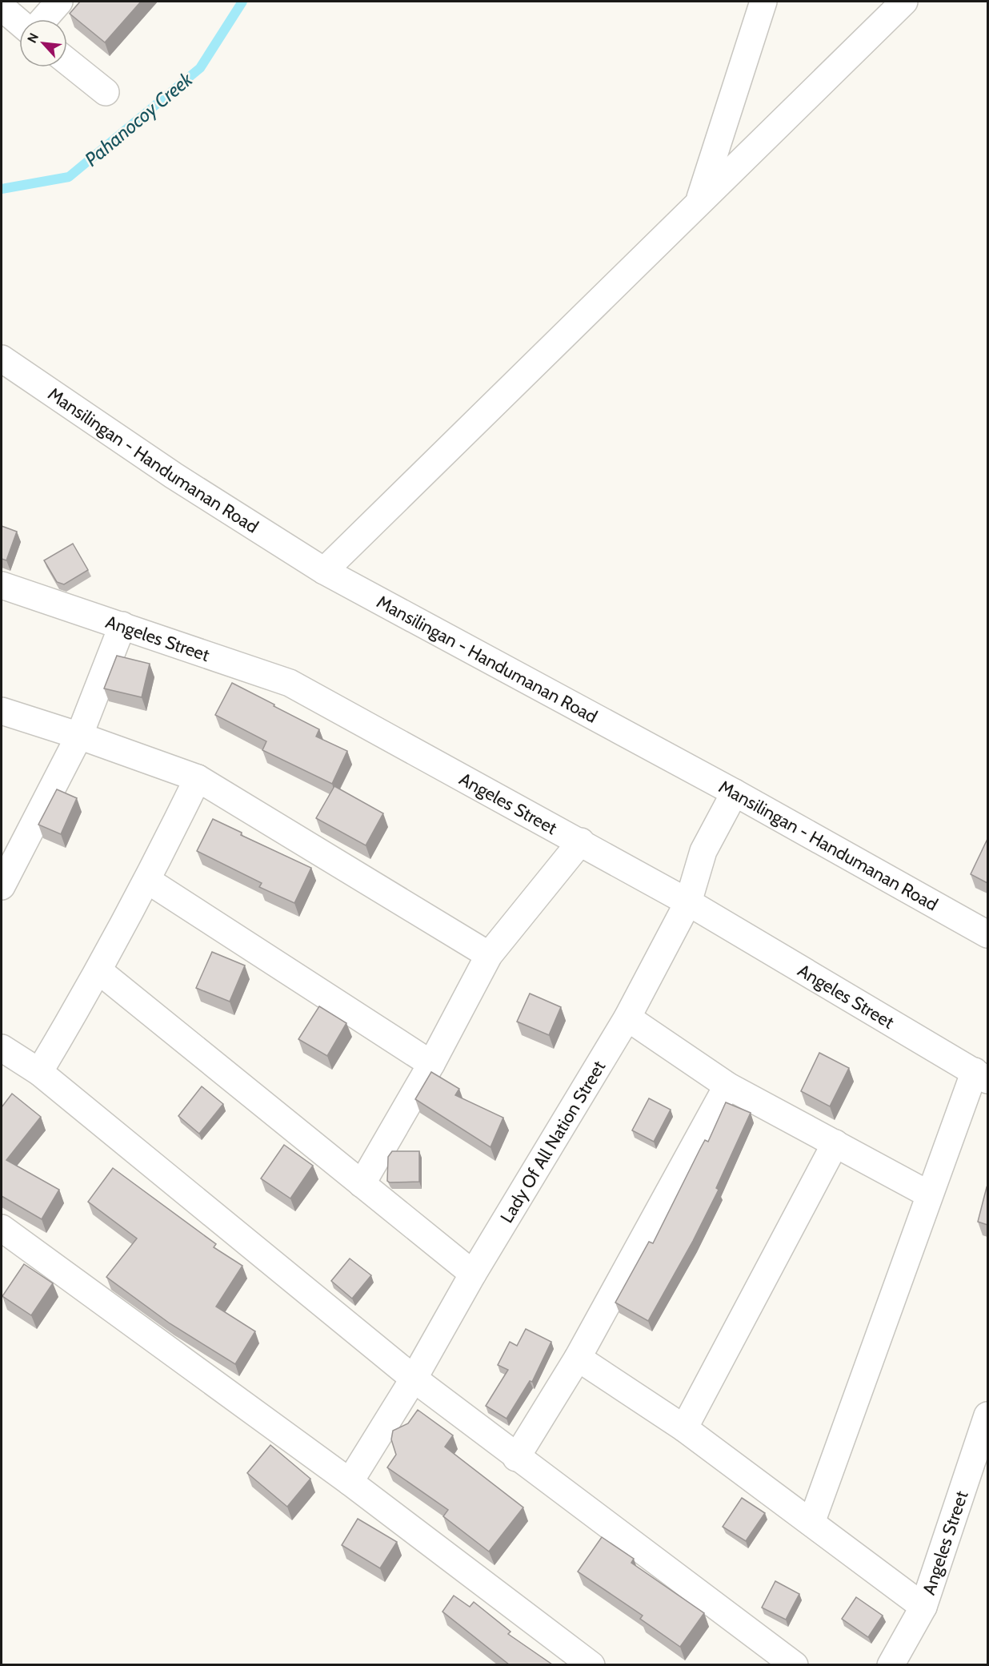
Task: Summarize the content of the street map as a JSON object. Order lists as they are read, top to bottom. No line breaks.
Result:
{"streets":{"street":["Mansilingan - Handumanan Road","Angeles Street","Lady Of All Nation Street"]},"crossings":[["Mansilingan - Handumanan Road","Lady Of All Nation Street"],["Angeles Street","Lady Of All Nation Street"]],"water":["Pahanocoy Creek"],"north":"top left"}
